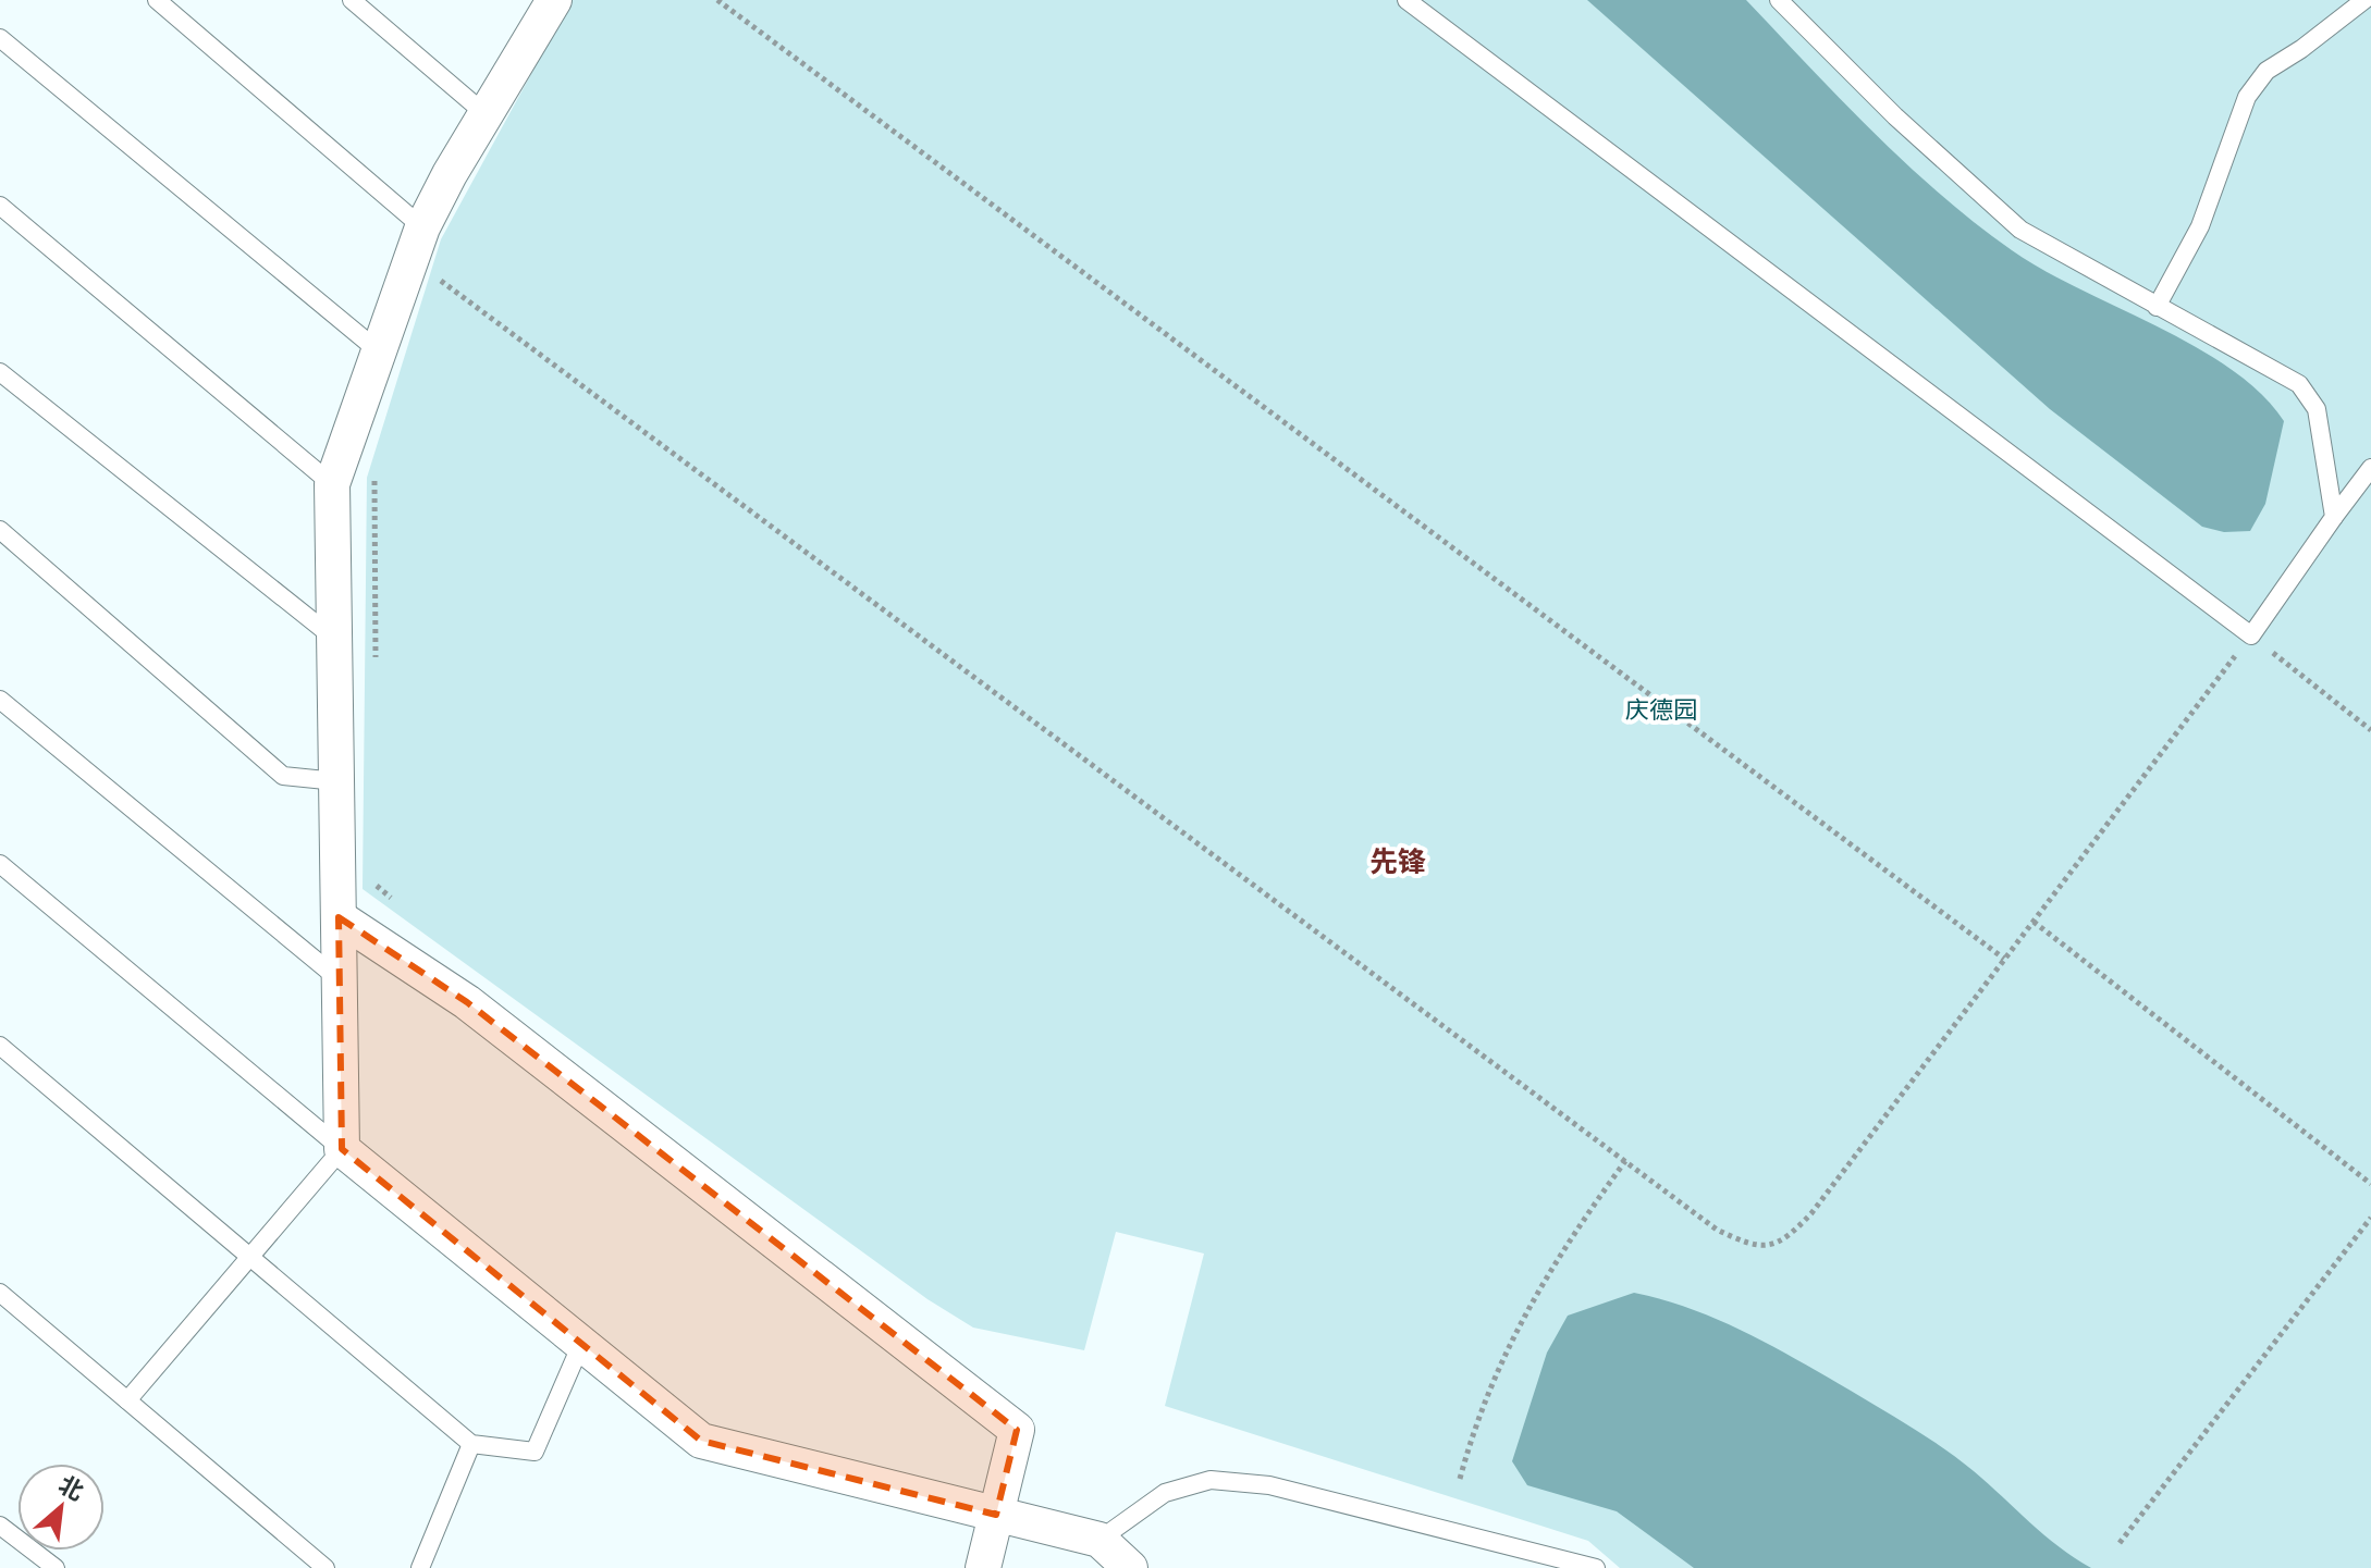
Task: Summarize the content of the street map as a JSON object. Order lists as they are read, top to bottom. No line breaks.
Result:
{"districts":["先锋"],"parks":["庆德园"],"north":"top right"}
